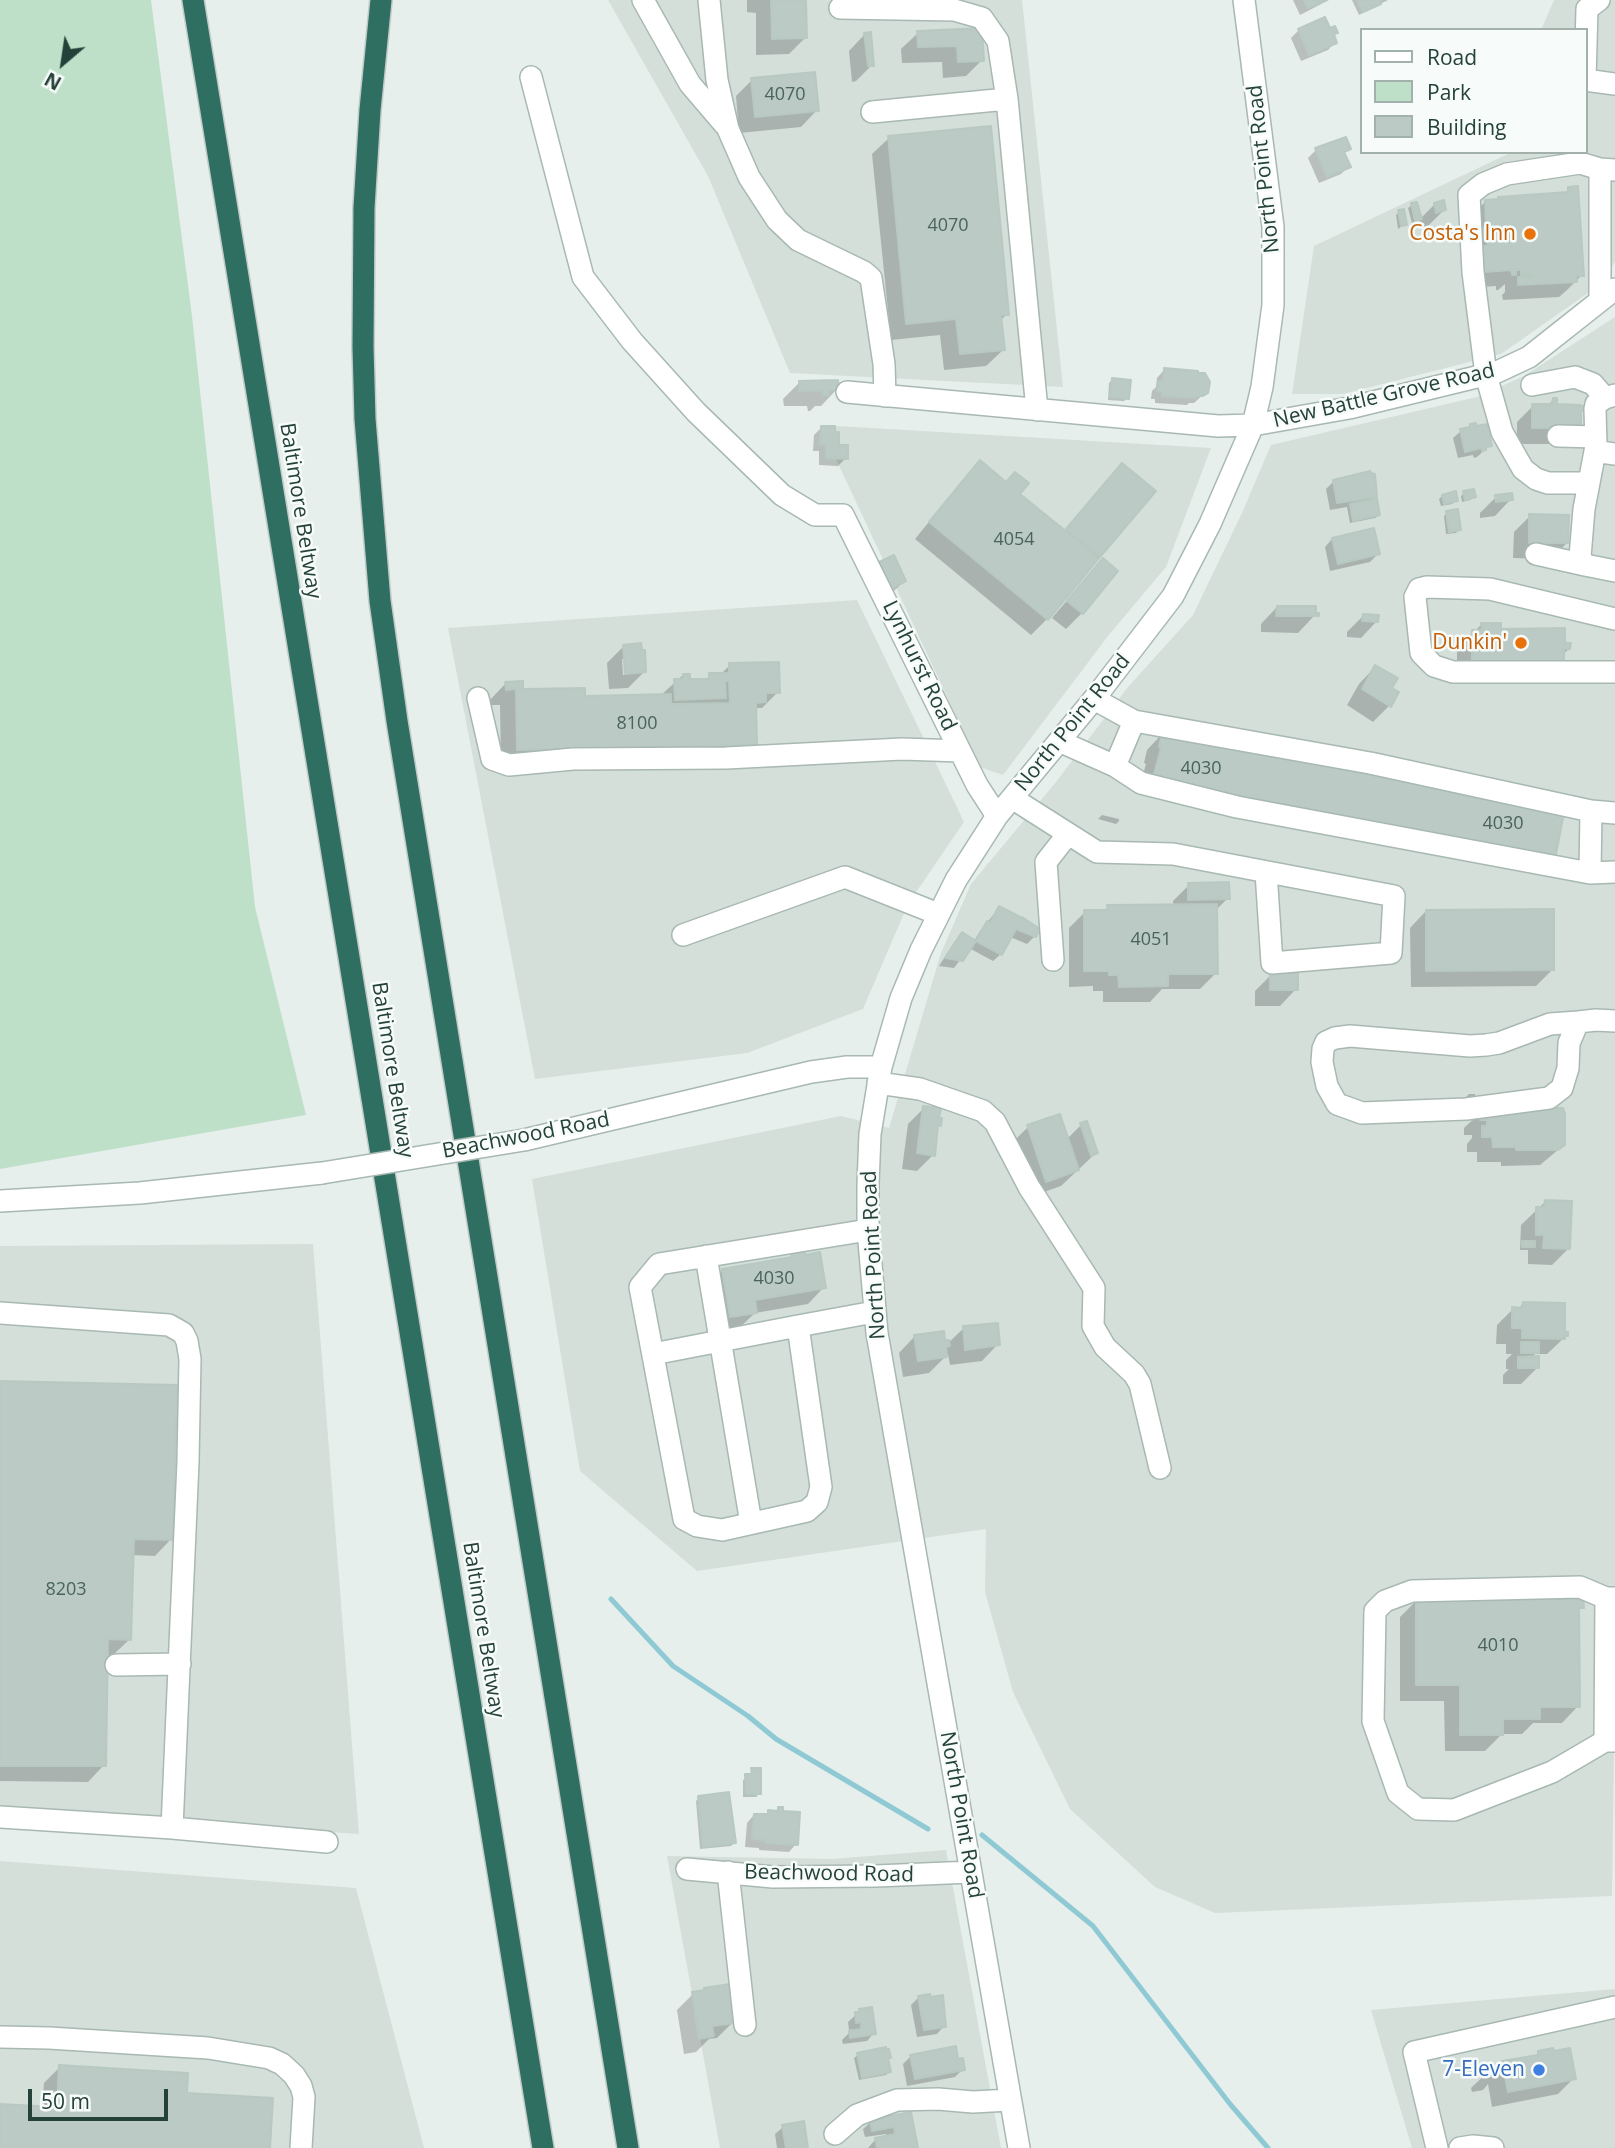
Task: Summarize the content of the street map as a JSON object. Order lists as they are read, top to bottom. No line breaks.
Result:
{"streets":{"highway":["Baltimore Beltway"],"street":["North Point Road","New Battle Grove Road","Lynhurst Road","Beachwood Road"]},"crossings":[["North Point Road","New Battle Grove Road"],["North Point Road","Lynhurst Road"],["North Point Road","Beachwood Road"]],"places":["Costa's Inn","Dunkin'","7-Eleven"],"house_numbers":["4070","4070","4054","8100","4030","4030","4051","4030","8203","4010"],"legend":["Road","Park","Building"],"scale_bar":"50 m","north":"bottom left"}
